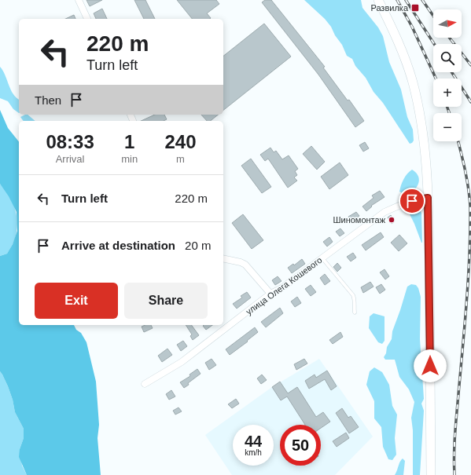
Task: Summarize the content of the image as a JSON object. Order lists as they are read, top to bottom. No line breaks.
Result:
{"streets":{"street":["улица Олега Кошевого"]},"places":{"transit":["Развилка"],"other":["Шиномонтаж"]},"north":"right","page":{"map_buttons":["+","−"],"turn":["220 m","Turn left"],"then":"Then","eta":["08:33","Arrival","1","min","240","m"],"list":[{"name":"Turn left","value":"220 m"},{"name":"Arrive at destination","value":"20 m"}],"buttons":["Exit","Share"],"speed":"44 km/h","limit":"50"}}
